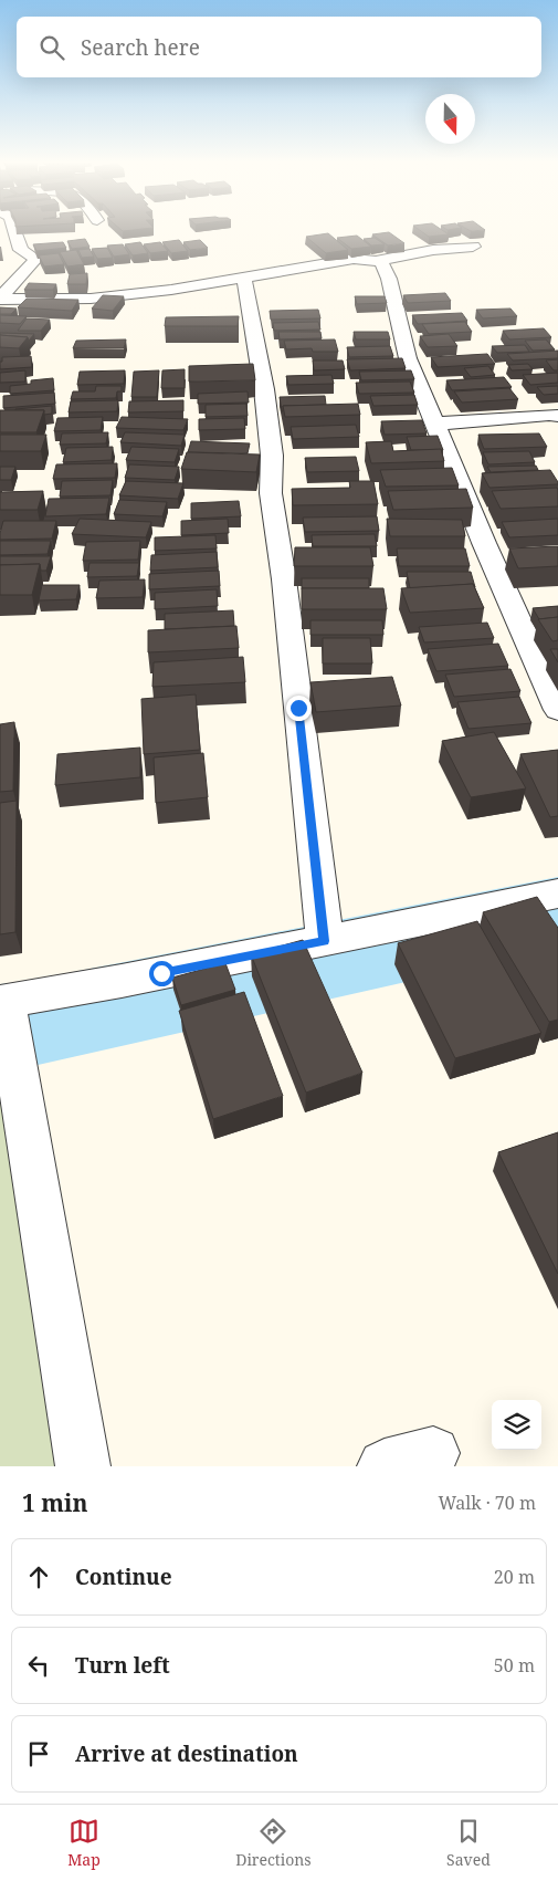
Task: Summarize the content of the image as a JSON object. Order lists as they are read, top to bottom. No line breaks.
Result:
{"north":"bottom","page":{"search":"Search here","heading":["1 min","Walk · 70 m"],"list":[["Continue","20 m"],["Turn left","50 m"],"Arrive at destination"],"nav":["Map","Directions","Saved"]}}
